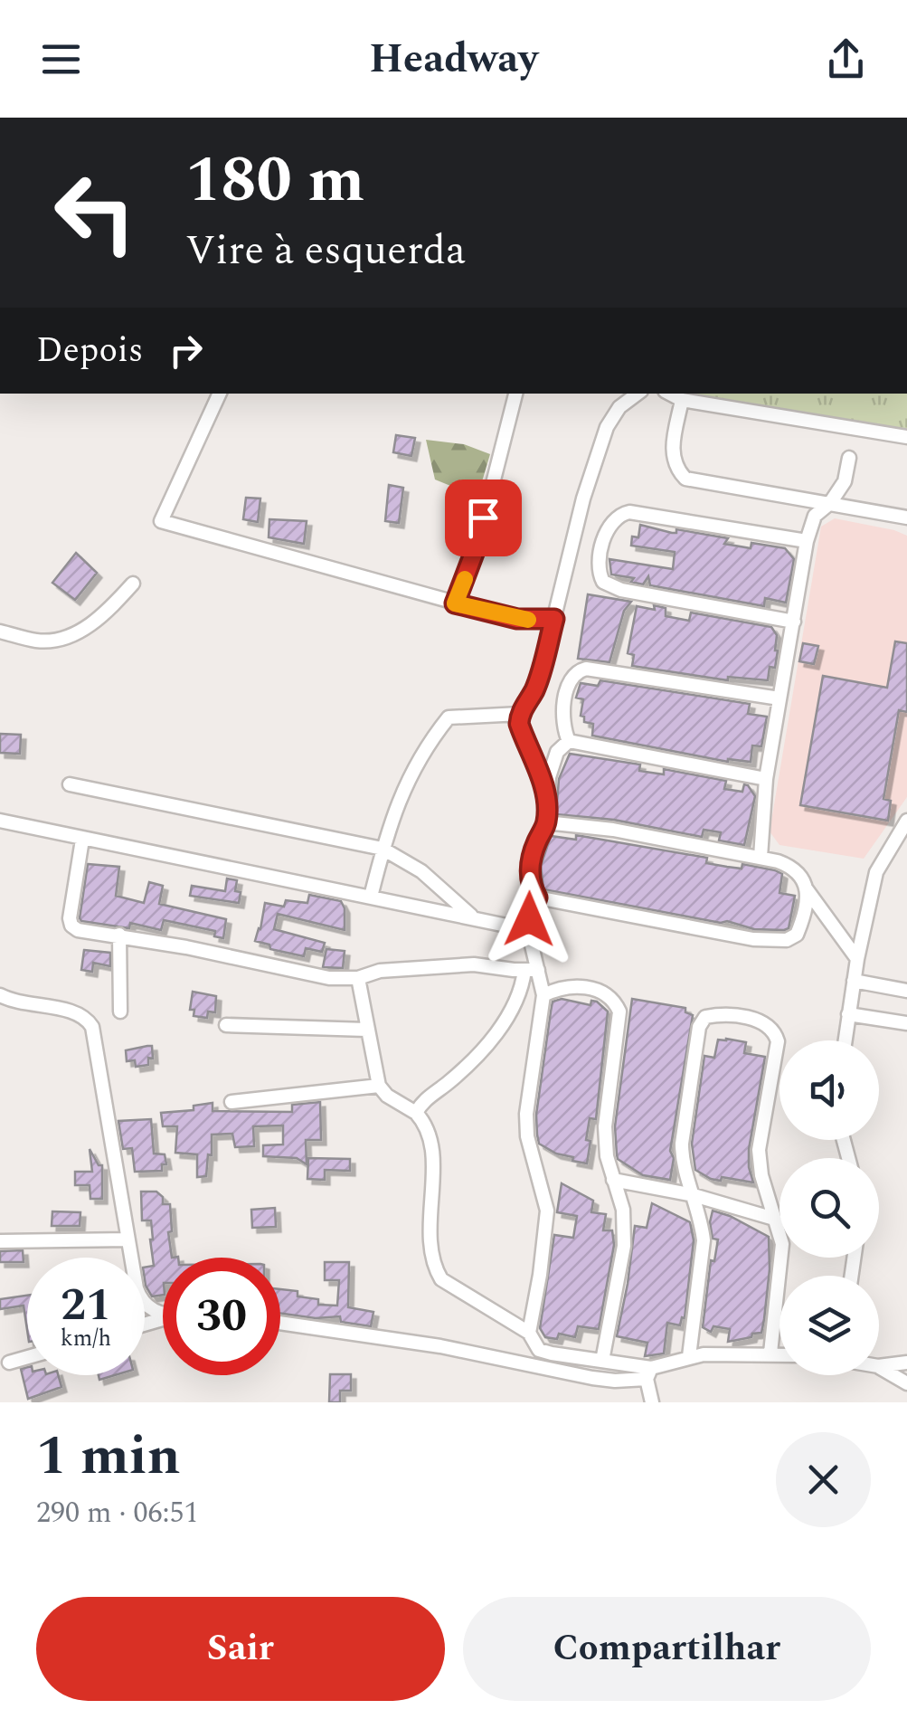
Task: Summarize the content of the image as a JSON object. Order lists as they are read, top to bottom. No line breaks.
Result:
{"page":{"header":"Headway","turn":["180 m","Vire à esquerda"],"then":"Depois","speed":"21 km/h","limit":"30","heading":["1 min","290 m · 06:51"],"buttons":["Sair","Compartilhar"]}}
